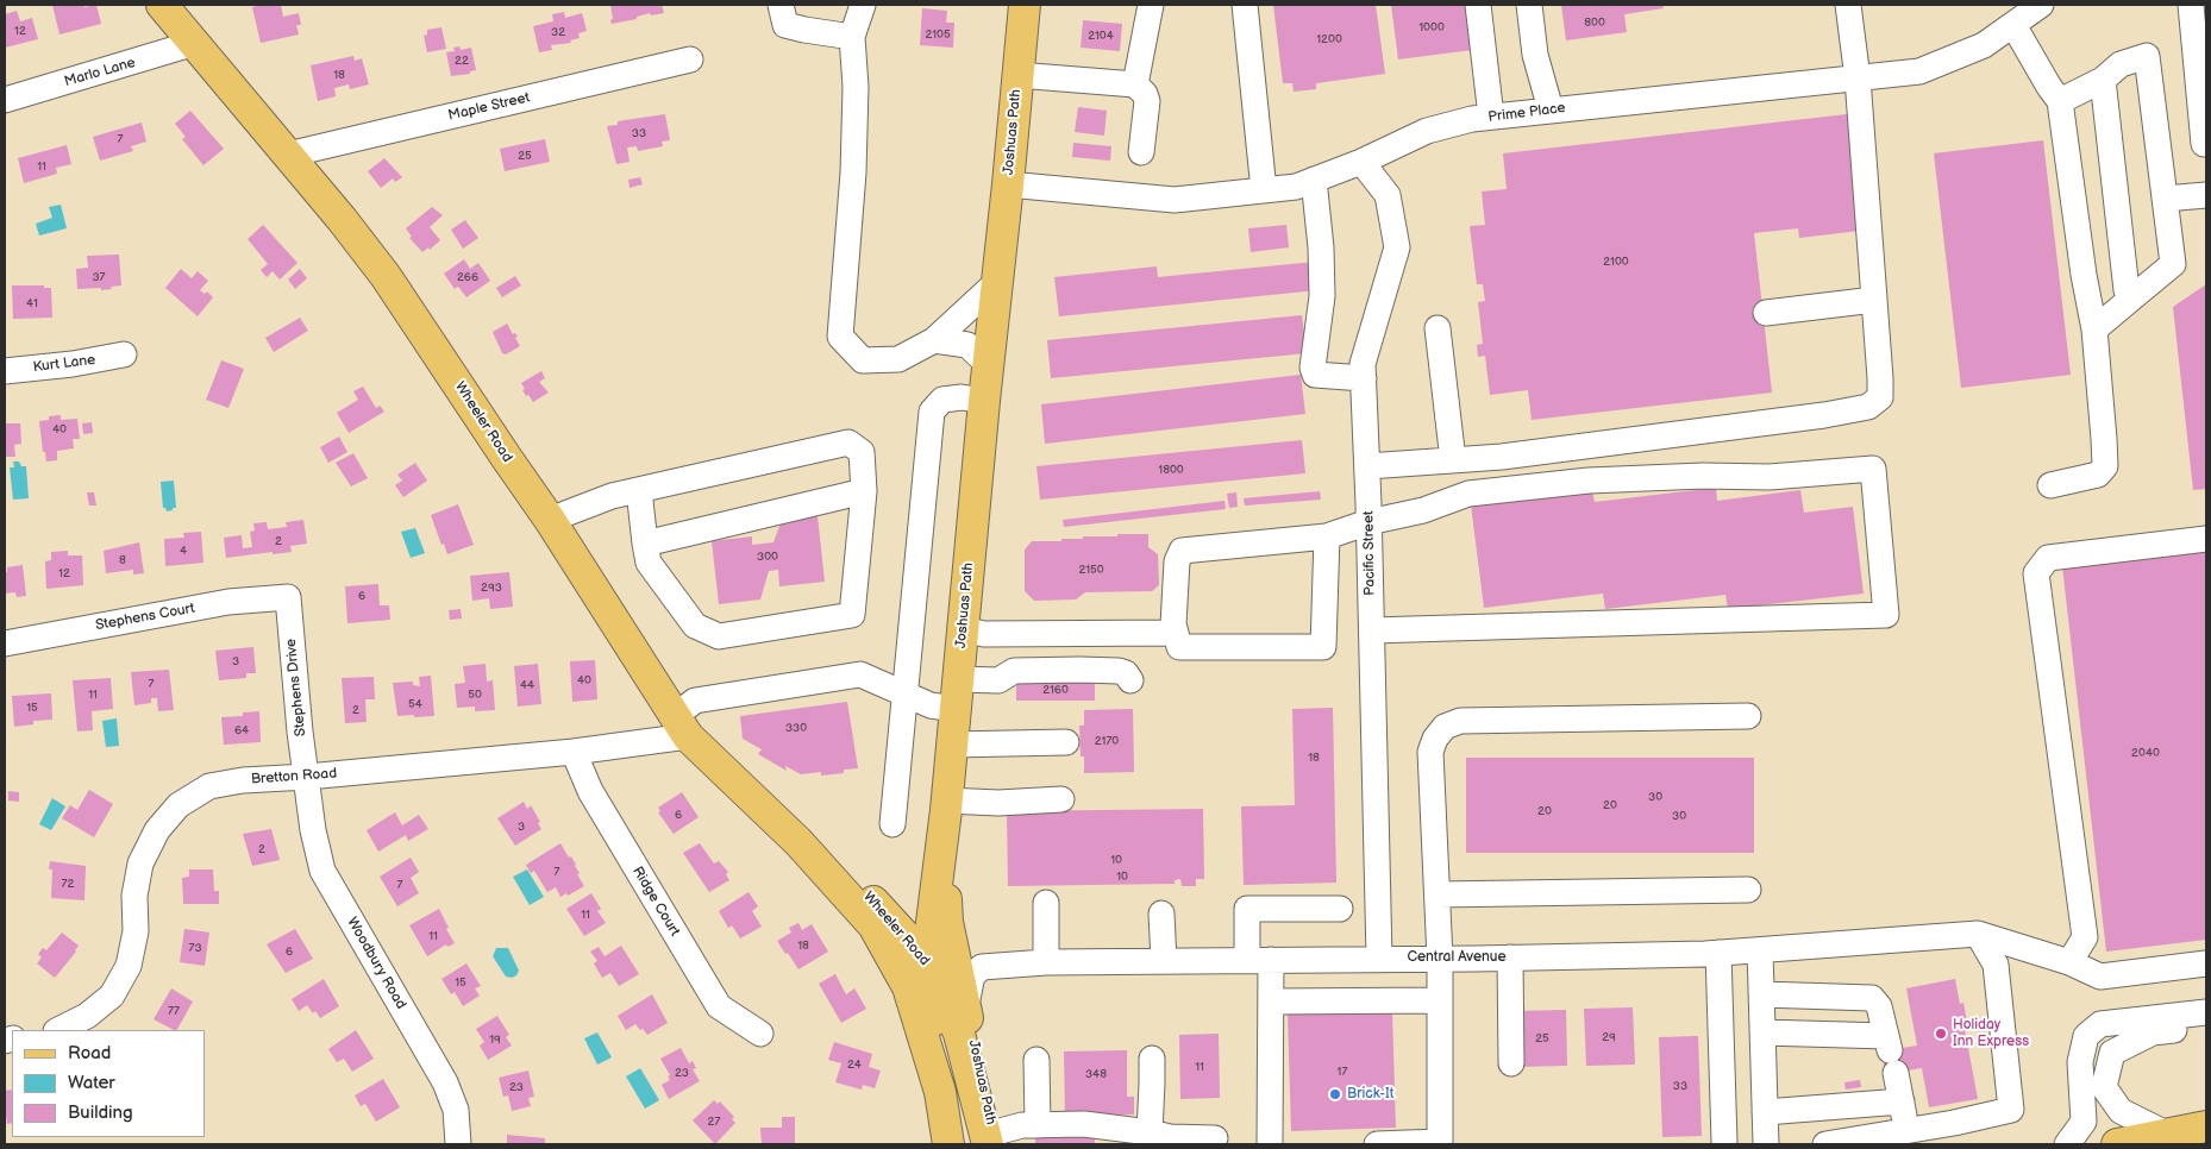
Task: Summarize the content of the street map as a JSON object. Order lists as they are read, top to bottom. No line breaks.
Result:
{"streets":{"main road":["Joshuas Path","Wheeler Road"],"street":["Marlo Lane","Maple Street","Prime Place","Kurt Lane","Pacific Street","Stephens Court","Stephens Drive","Bretton Road","Ridge Court","Central Avenue","Woodbury Road"]},"crossings":[["Marlo Lane","Wheeler Road"],["Maple Street","Wheeler Road"],["Prime Place","Joshuas Path"],["Prime Place","Pacific Street"],["Joshuas Path","Wheeler Road"],["Joshuas Path","Central Avenue"],["Wheeler Road","Bretton Road"],["Pacific Street","Central Avenue"],["Stephens Court","Stephens Drive"],["Stephens Drive","Bretton Road"],["Stephens Drive","Woodbury Road"],["Bretton Road","Ridge Court"],["Bretton Road","Woodbury Road"]],"places":["Holiday Inn Express","Brick-It"],"house_numbers":["800","1000","12","32","2105","2104","1200","22","18","33","7","25","11","2100","37","266","41","40","1800","2","4","300","8","2150","12","293","6","3","40","7","44","2160","11","50","54","15","2","330","64","2170","2040","18","30","20","20","6","30","3","2","10","7","10","72","7","11","11","18","73","6","15","77","29","25","19","24","11","17","23","348","33","23","27"],"legend":["Road","Water","Building"]}
